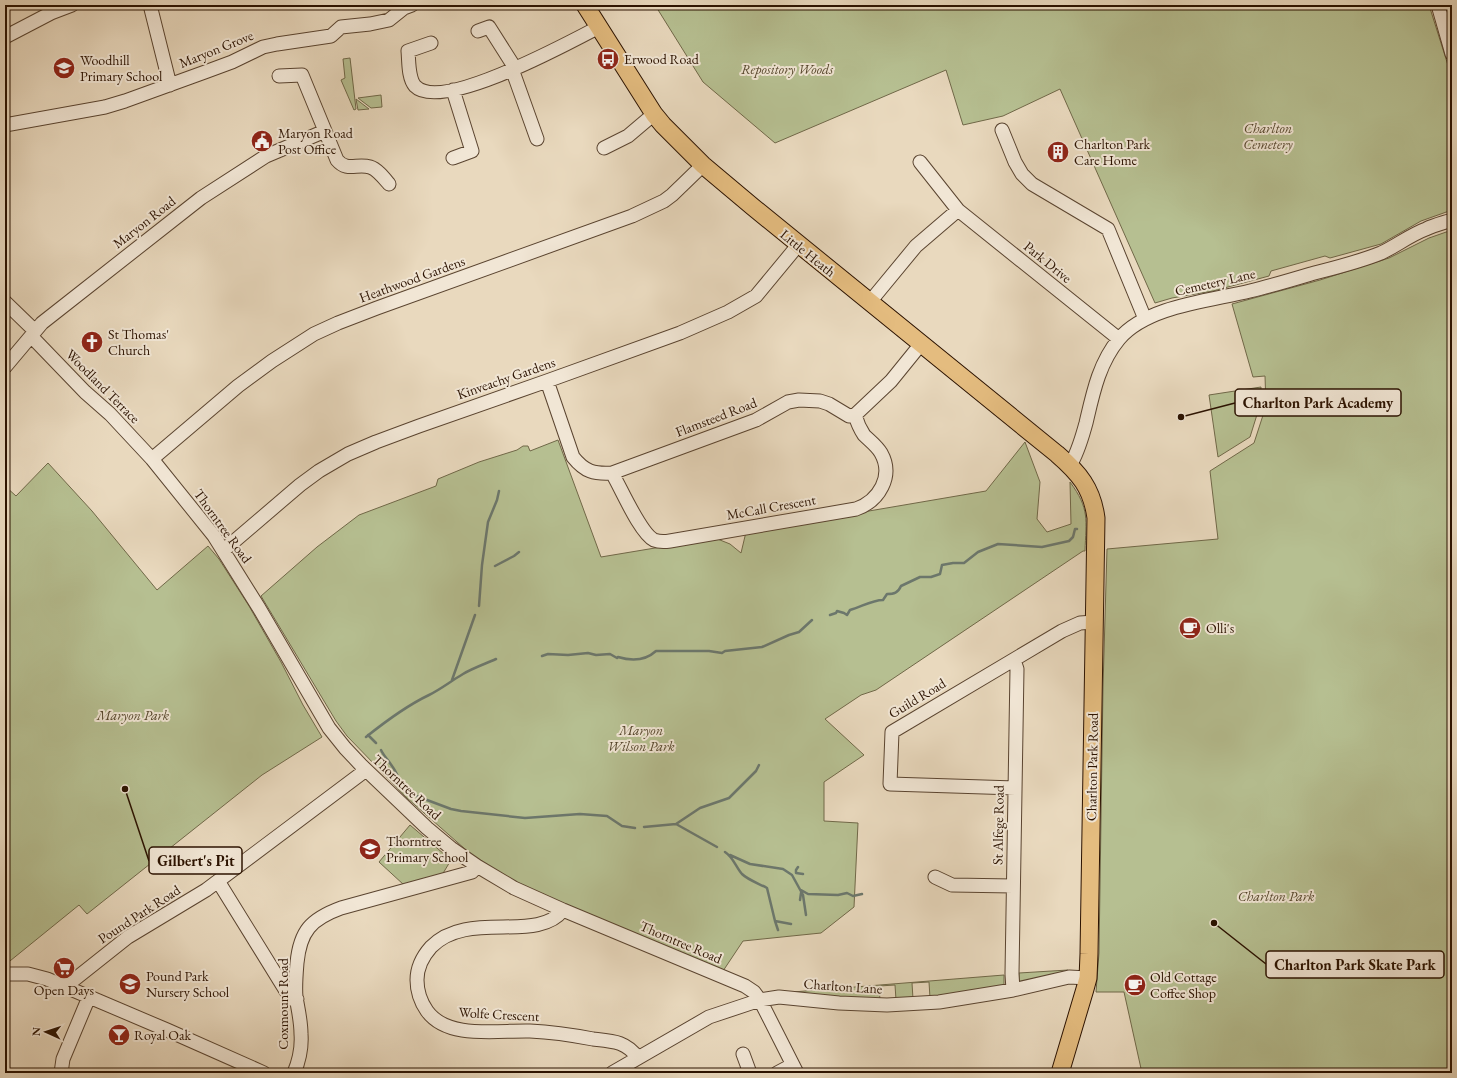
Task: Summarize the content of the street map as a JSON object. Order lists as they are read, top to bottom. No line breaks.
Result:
{"streets":{"main road":["Little Heath","Charlton Park Road"],"street":["Maryon Grove","Maryon Road","Park Drive","Heathwood Gardens","Cemetery Lane","Kinveachy Gardens","Woodland Terrace","Flamsteed Road","McCall Crescent","Thorntree Road","Guild Road","St Alfege Road","Pound Park Road","Charlton Lane","Coxmount Road","Wolfe Crescent"]},"crossings":[["Maryon Road","Woodland Terrace"],["Little Heath","Heathwood Gardens"],["Little Heath","Cemetery Lane"],["Little Heath","Kinveachy Gardens"],["Little Heath","Charlton Park Road"],["Park Drive","Cemetery Lane"],["Heathwood Gardens","Woodland Terrace"],["Heathwood Gardens","Thorntree Road"],["Cemetery Lane","Charlton Park Road"],["Kinveachy Gardens","Flamsteed Road"],["Kinveachy Gardens","Thorntree Road"],["Woodland Terrace","Thorntree Road"],["Flamsteed Road","McCall Crescent"],["Thorntree Road","Pound Park Road"],["Thorntree Road","Charlton Lane"],["Thorntree Road","Coxmount Road"],["Thorntree Road","Wolfe Crescent"],["Guild Road","Charlton Park Road"],["Guild Road","St Alfege Road"],["Charlton Park Road","Charlton Lane"],["St Alfege Road","Charlton Lane"],["Charlton Lane","Wolfe Crescent"]],"parks":["Repository Woods","Charlton Cemetery","Maryon Park","Maryon Wilson Park","Charlton Park"],"places":{"bus stop":["Erwood Road"],"school or university":["Woodhill Primary School","Thorntree Primary School","Pound Park Nursery School"],"public building":["Maryon Road Post Office"],"building":["Charlton Park Care Home"],"church":["St Thomas' Church"],"other":["Charlton Park Academy","Gilbert's Pit","Charlton Park Skate Park"],"cafe":["Olli's","Old Cottage Coffee Shop"],"supermarket":["Open Days"],"bar":["Royal Oak"]},"north":"left"}
